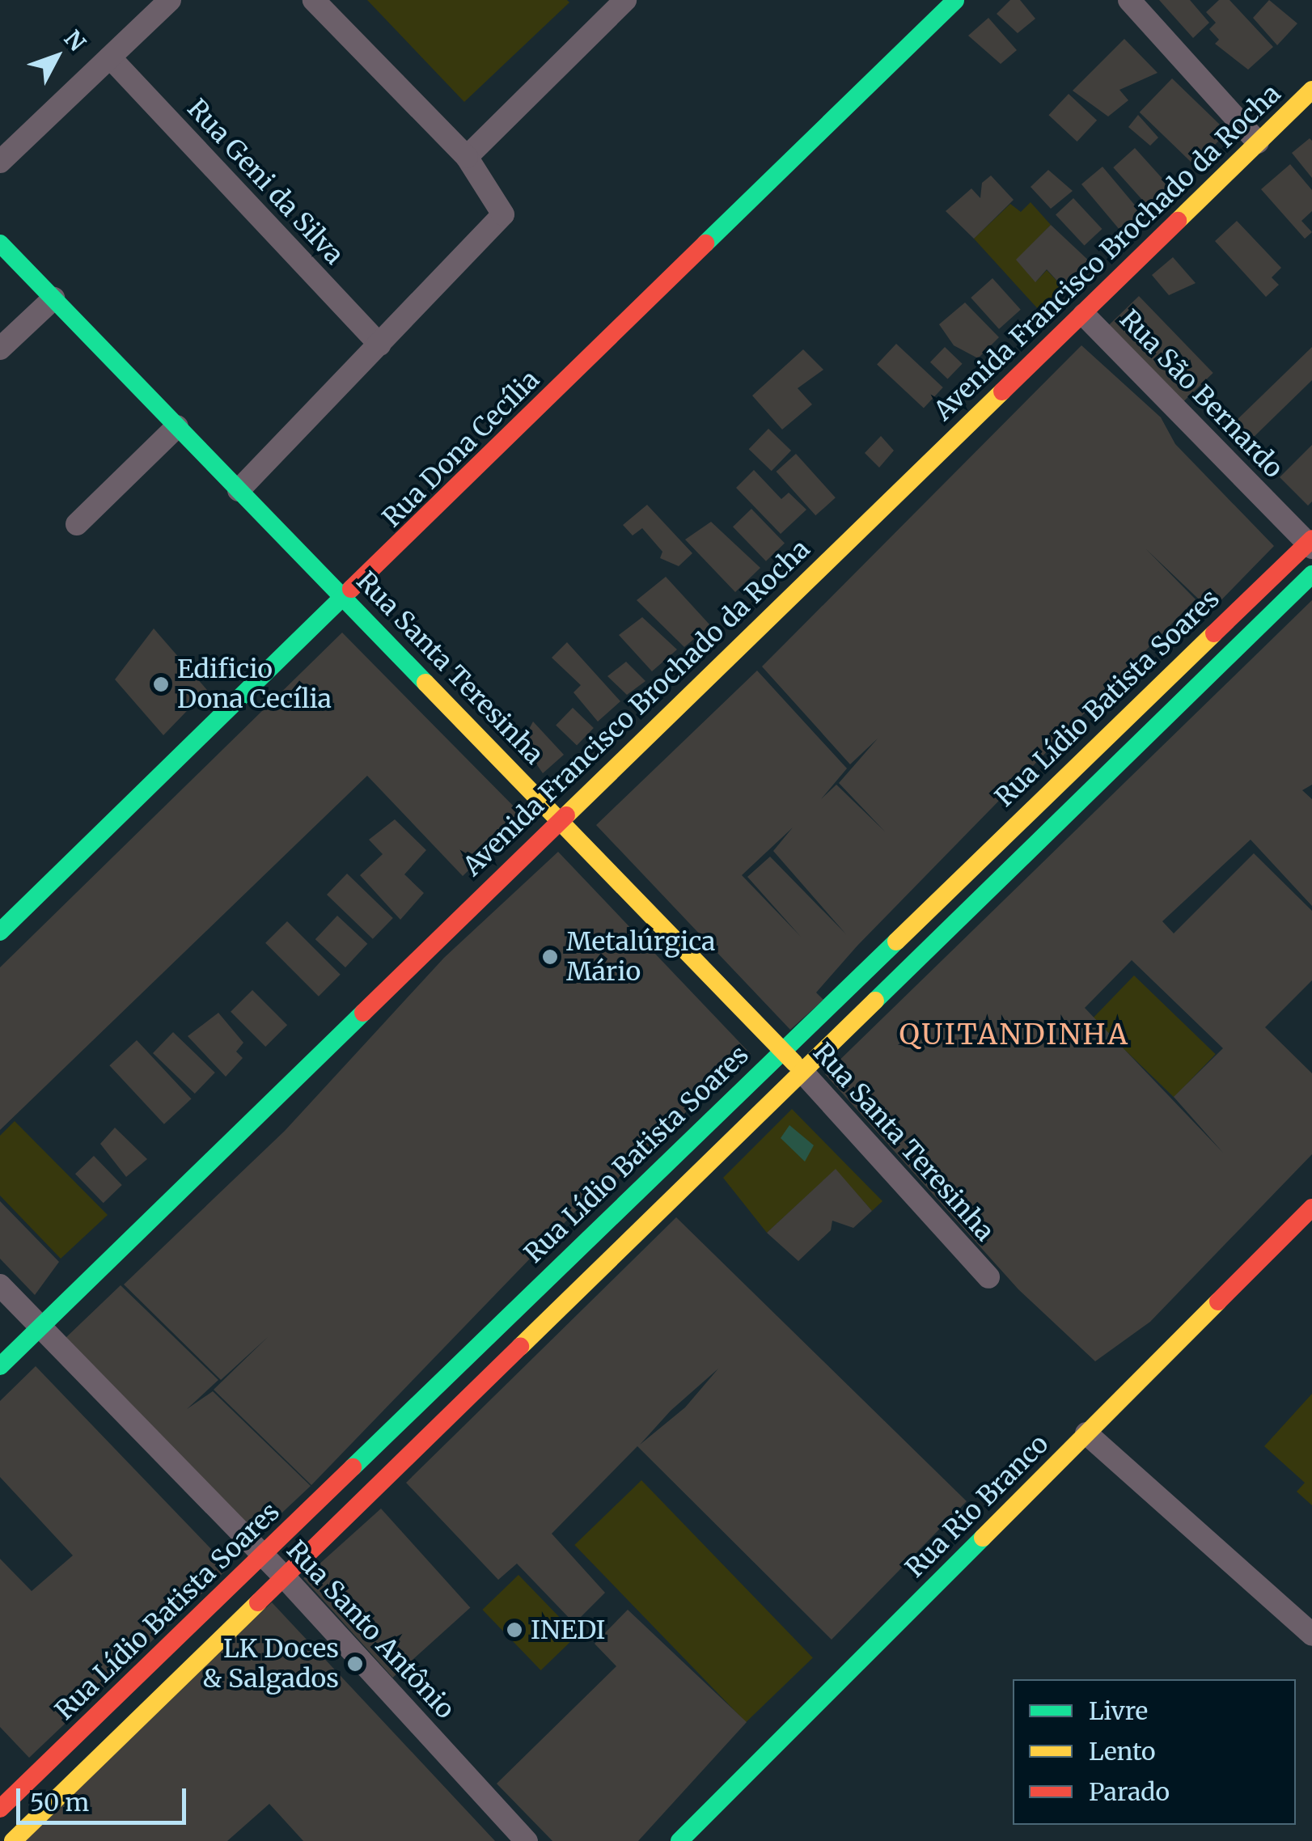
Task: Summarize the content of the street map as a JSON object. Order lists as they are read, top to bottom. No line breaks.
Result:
{"streets":{"street":["Rua Geni da Silva","Avenida Francisco Brochado da Rocha","Rua São Bernardo","Rua Dona Cecília","Rua Santa Teresinha","Rua Lídio Batista Soares","Rua Rio Branco","Rua Santo Antônio"]},"crossings":[["Avenida Francisco Brochado da Rocha","Rua São Bernardo"],["Avenida Francisco Brochado da Rocha","Rua Santa Teresinha"],["Avenida Francisco Brochado da Rocha","Rua Santo Antônio"],["Rua São Bernardo","Rua Lídio Batista Soares"],["Rua Dona Cecília","Rua Santa Teresinha"],["Rua Santa Teresinha","Rua Lídio Batista Soares"],["Rua Lídio Batista Soares","Rua Santo Antônio"]],"districts":["QUITANDINHA"],"places":["Edificio Dona Cecília","Metalúrgica Mário","INEDI","LK Doces & Salgados"],"legend":["Livre","Lento","Parado"],"scale_bar":"50 m","north":"top right"}
